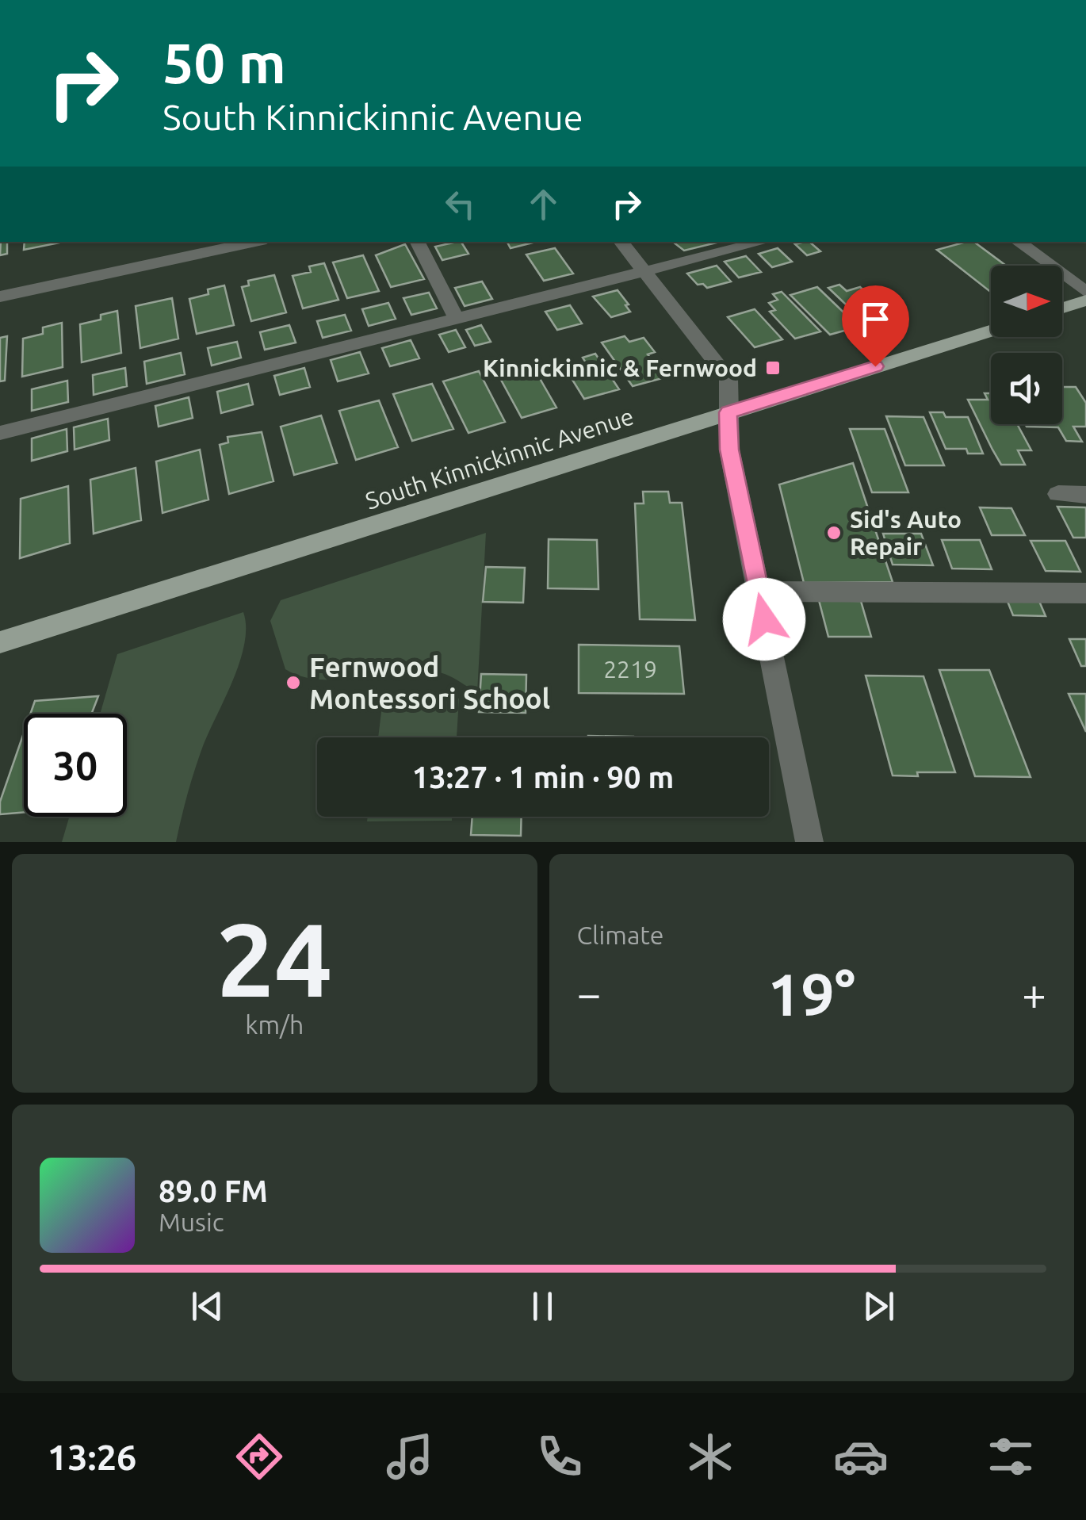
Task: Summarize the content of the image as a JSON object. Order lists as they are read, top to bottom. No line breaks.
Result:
{"streets":{"main road":["South Kinnickinnic Avenue"]},"places":{"transit":["Kinnickinnic & Fernwood"],"other":["Sid's Auto Repair","Fernwood Montessori School"]},"house_numbers":["2219"],"north":"right","page":{"turn":["50 m","South Kinnickinnic Avenue"],"limit":"30","trip":"13:27 · 1 min · 90 m","tile":[["24","km/h"],"Climate"],"heat":["−","19°","+"],"song":["89.0 FM","Music"],"tabs":"13:26"}}
